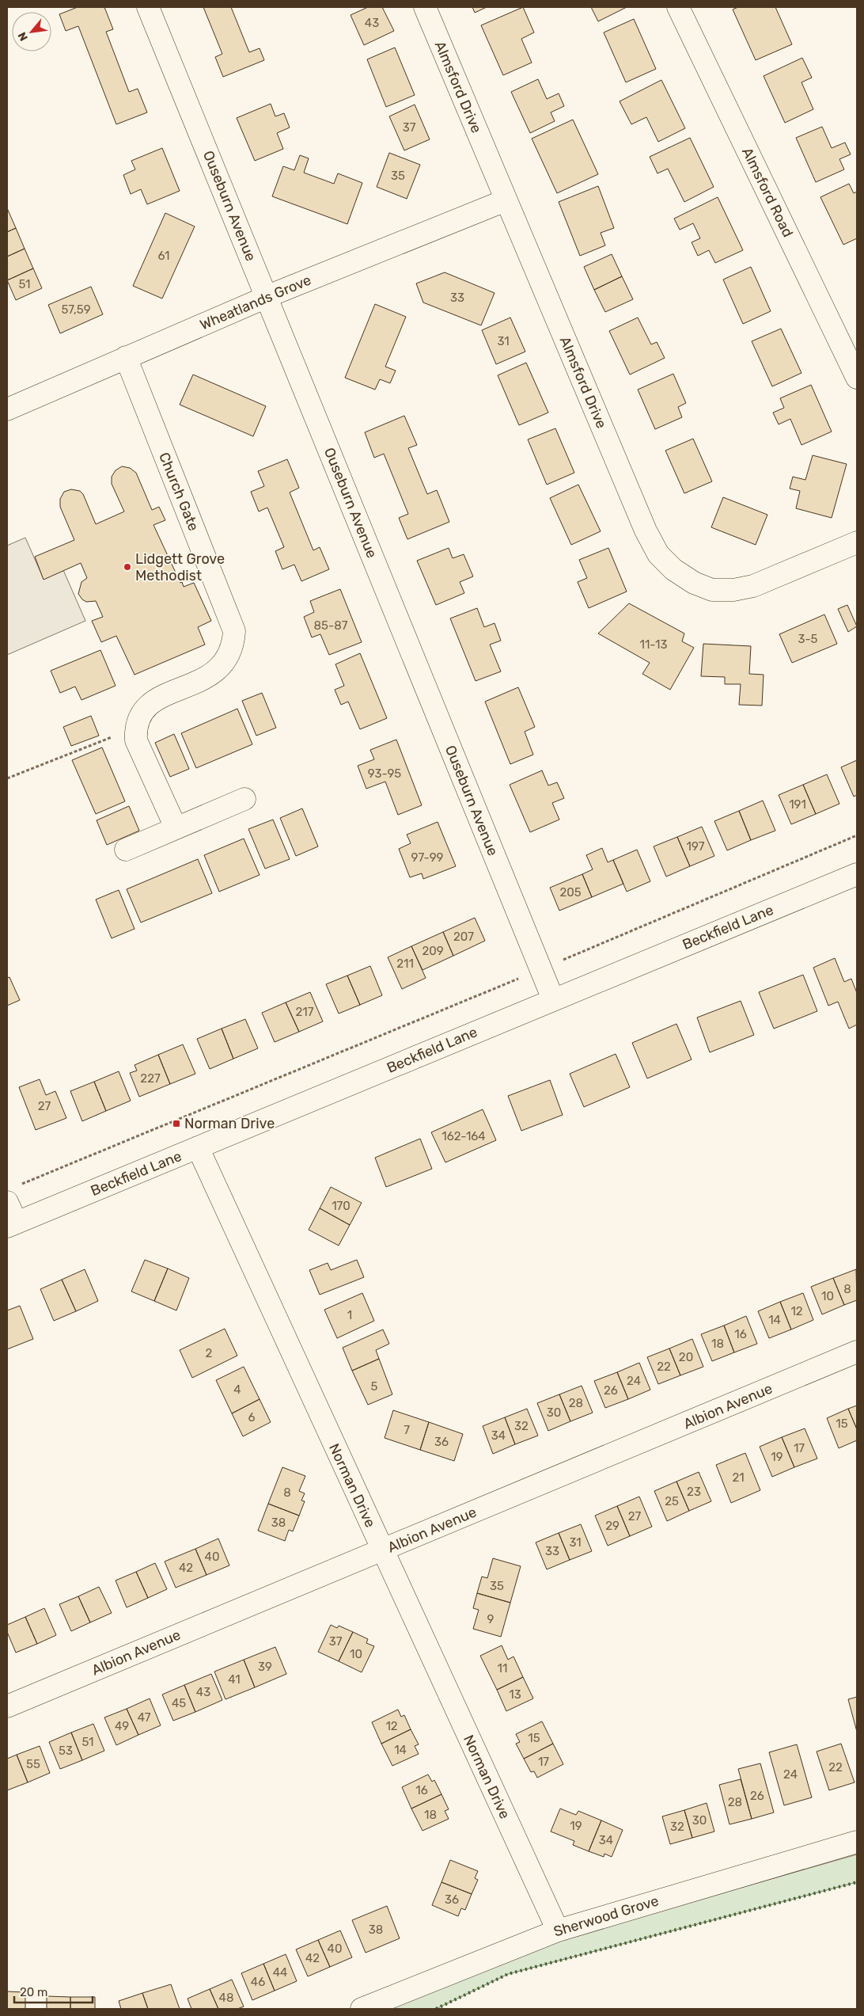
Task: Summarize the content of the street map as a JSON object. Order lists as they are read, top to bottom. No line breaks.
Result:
{"streets":{"street":["Almsford Drive","Almsford Road","Ouseburn Avenue","Wheatlands Grove","Church Gate","Beckfield Lane","Albion Avenue","Norman Drive","Sherwood Grove"]},"crossings":[["Almsford Drive","Wheatlands Grove"],["Ouseburn Avenue","Wheatlands Grove"],["Ouseburn Avenue","Beckfield Lane"],["Wheatlands Grove","Church Gate"],["Beckfield Lane","Norman Drive"],["Albion Avenue","Norman Drive"],["Norman Drive","Sherwood Grove"]],"places":{"other":["Lidgett Grove Methodist"],"transit":["Norman Drive"]},"house_numbers":["43","37","35","61","51","33","57,59","31","85-87","3-5","11-13","93-95","191","197","97-99","205","207","209","211","217","227","27","162-164","170","8","10","12","1","14","16","18","2","20","22","24","5","4","26","28","30","6","15","32","7","34","36","17","19","21","23","8","25","27","38","29","31","33","40","42","35","9","37","10","39","11","41","43","13","45","47","49","12","15","51","14","53","17","55","22","24","16","26","28","18","30","19","32","34","36","38","40","42","44","46","48"],"scale_bar":"20 m","north":"bottom left"}
